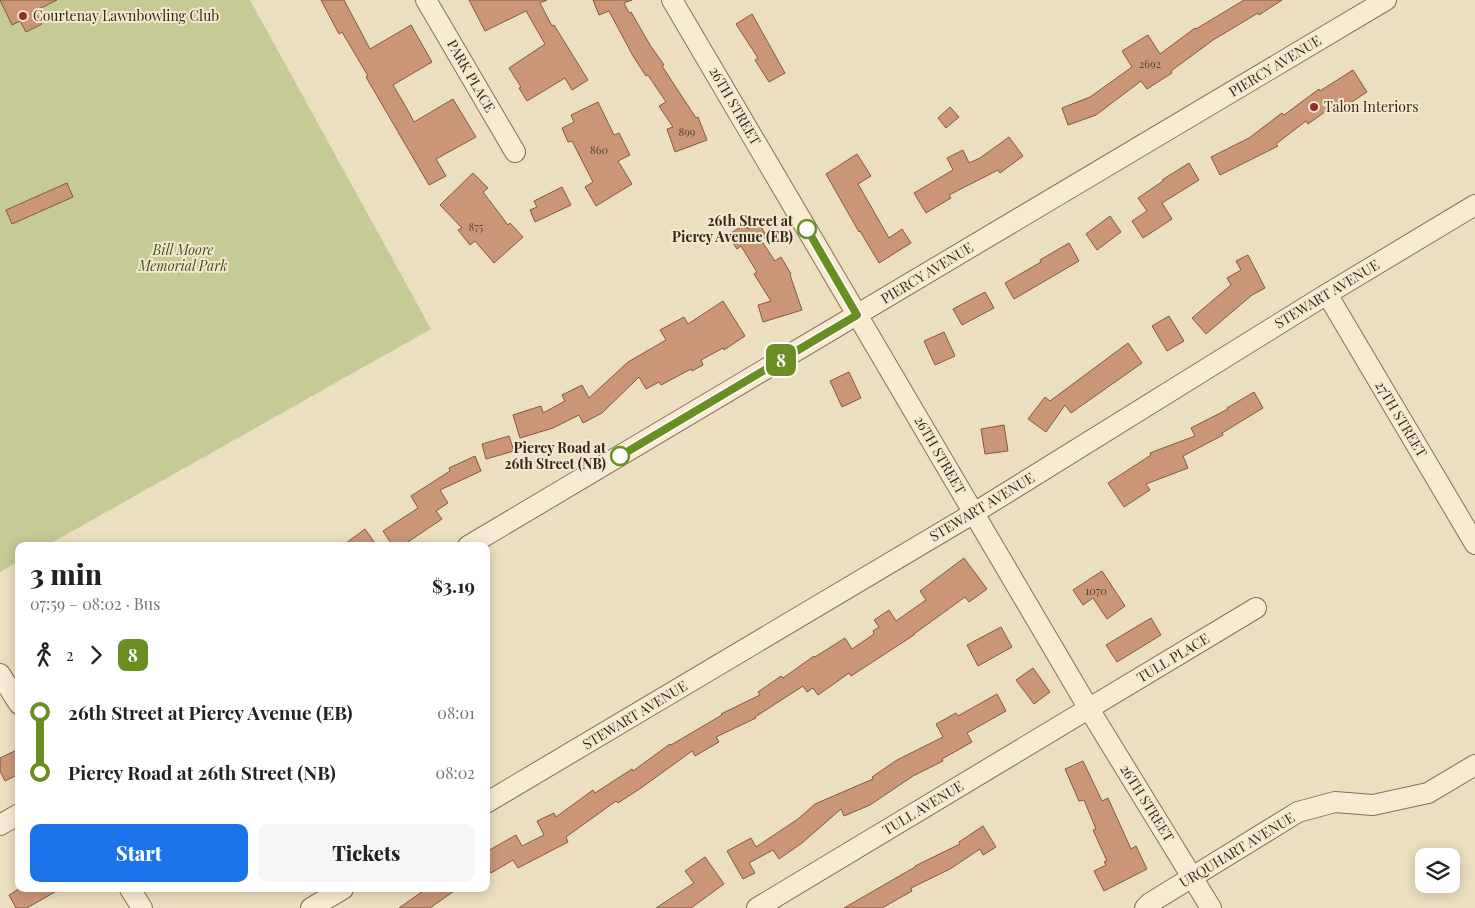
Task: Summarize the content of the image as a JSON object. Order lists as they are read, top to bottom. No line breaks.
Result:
{"streets":{"street":["PIERCY AVENUE","PARK PLACE","26TH STREET","STEWART AVENUE","27TH STREET","TULL PLACE","TULL AVENUE","URQUHART AVENUE"]},"crossings":[["PIERCY AVENUE","26TH STREET"],["26TH STREET","STEWART AVENUE"],["26TH STREET","TULL PLACE"],["26TH STREET","TULL AVENUE"],["26TH STREET","URQUHART AVENUE"],["STEWART AVENUE","27TH STREET"],["TULL PLACE","TULL AVENUE"]],"parks":["Bill Moore Memorial Park"],"places":["Courtenay Lawnbowling Club","Talon Interiors","26th Street at Piercy Avenue (EB)","Piercy Road at 26th Street (NB)"],"lines":["bus line 8"],"house_numbers":["2692","899","860","875","1070"],"page":{"on_map":"8","heading":["3 min","07:59 – 08:02 · Bus","$3.19"],"legs":["2","8"],"list":[{"name":"26th Street at Piercy Avenue (EB)","value":"08:01"},{"name":"Piercy Road at 26th Street (NB)","value":"08:02"}],"buttons":["Start","Tickets"]}}
